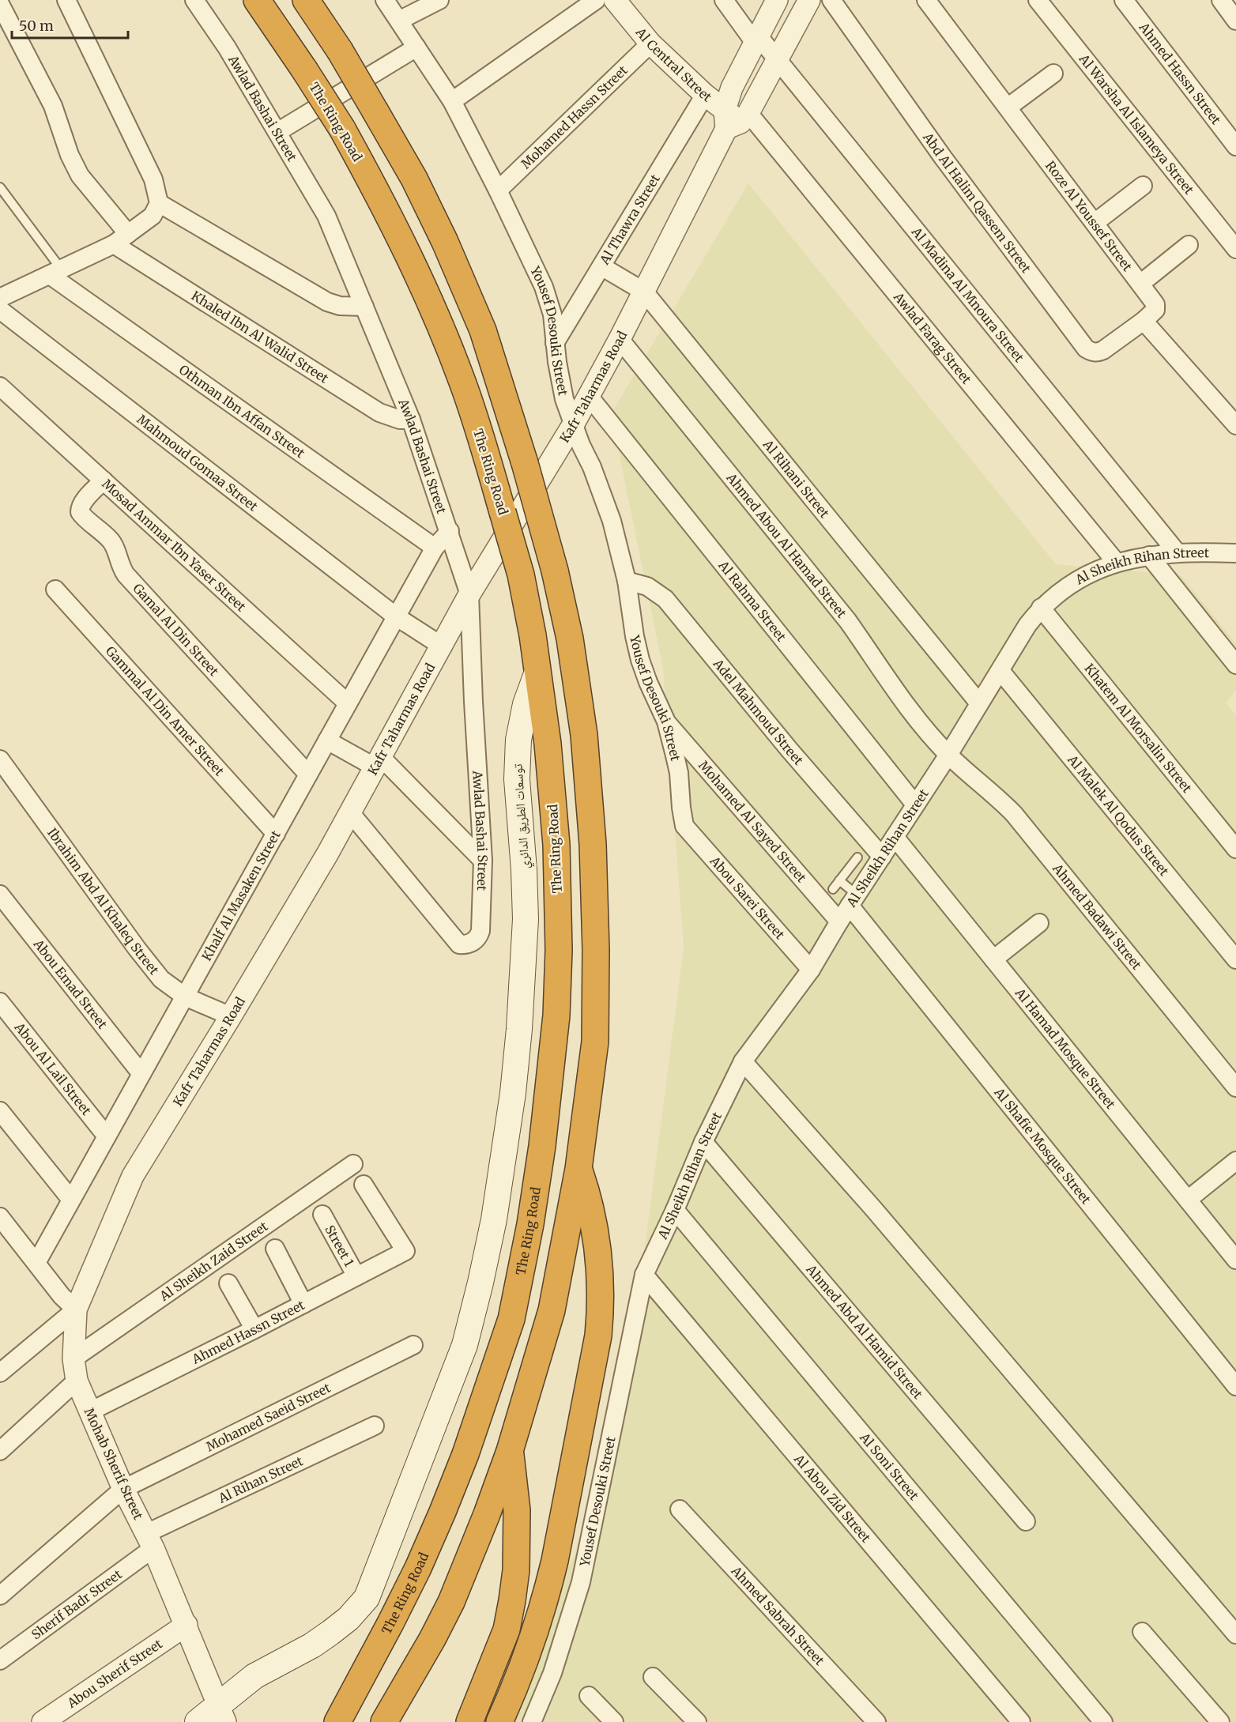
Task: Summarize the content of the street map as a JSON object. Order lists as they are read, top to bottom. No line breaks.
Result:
{"streets":{"highway":["The Ring Road"],"main road":["توسعات الطريق الدائري"],"street":["Al Central Street","Ahmed Hassn Street","Awlad Bashai Street","Mohamed Hassn Street","Al Warsha Al Islameya Street","Abd Al Halim Qassem Street","Roze Al Youssef Street","Al Thawra Street","Al Madina Al Mnoura Street","Yousef Desouki Street","Khaled Ibn Al Walid Street","Awlad Farag Street","Kafr Taharmas Road","Othman Ibn Affan Street","Mahmoud Gomaa Street","Al Rihani Street","Mosad Ammar Ibn Yaser Street","Ahmed Abou Al Hamad Street","Al Sheikh Rihan Street","Al Rahma Street","Gamal Al Din Street","Gammal Al Din Amer Street","Adel Mahmoud Street","Khatem Al Morsalin Street","Al Malek Al Qodus Street","Mohamed Al Sayed Street","Khalf Al Masaken Street","Abou Sarei Street","Ibrahim Abd Al Khaleq Street","Ahmed Badawi Street","Abou Emad Street","Al Hamad Mosque Street","Abou Al Lail Street","Al Shafie Mosque Street","Street 1","Al Sheikh Zaid Street","Ahmed Abd Al Hamid Street","Mohamed Saeid Street","Mohab Sherif Street","Al Soni Street","Al Rihan Street","Al Abou Zid Street","Sherif Badr Street","Ahmed Sabrah Street","Abou Sherif Street"]},"crossings":[["Al Central Street","Mohamed Hassn Street"],["Al Central Street","Al Thawra Street"],["Al Central Street","Awlad Farag Street"],["Al Central Street","Kafr Taharmas Road"],["Ahmed Hassn Street","Street 1"],["Ahmed Hassn Street","Mohab Sherif Street"],["Awlad Bashai Street","Khaled Ibn Al Walid Street"],["Awlad Bashai Street","Kafr Taharmas Road"],["Awlad Bashai Street","Khalf Al Masaken Street"],["Mohamed Hassn Street","Yousef Desouki Street"],["The Ring Road","توسعات الطريق الدائري"],["Abd Al Halim Qassem Street","Roze Al Youssef Street"],["Al Thawra Street","Yousef Desouki Street"],["Al Thawra Street","Al Rihani Street"],["Al Madina Al Mnoura Street","Kafr Taharmas Road"],["Al Madina Al Mnoura Street","Al Sheikh Rihan Street"],["Yousef Desouki Street","Kafr Taharmas Road"],["Yousef Desouki Street","Al Sheikh Rihan Street"],["Yousef Desouki Street","Adel Mahmoud Street"],["Yousef Desouki Street","Mohamed Al Sayed Street"],["Yousef Desouki Street","Abou Sarei Street"],["Yousef Desouki Street","Al Abou Zid Street"],["Awlad Farag Street","Kafr Taharmas Road"],["Awlad Farag Street","Al Sheikh Rihan Street"],["Kafr Taharmas Road","Mahmoud Gomaa Street"],["Kafr Taharmas Road","Al Rihani Street"],["Kafr Taharmas Road","Ahmed Abou Al Hamad Street"],["Kafr Taharmas Road","Al Rahma Street"],["Kafr Taharmas Road","Ibrahim Abd Al Khaleq Street"],["Kafr Taharmas Road","Mohab Sherif Street"],["Othman Ibn Affan Street","Khalf Al Masaken Street"],["Mahmoud Gomaa Street","Khalf Al Masaken Street"],["Al Rihani Street","Al Sheikh Rihan Street"],["Mosad Ammar Ibn Yaser Street","Gamal Al Din Street"],["Mosad Ammar Ibn Yaser Street","Khalf Al Masaken Street"],["Ahmed Abou Al Hamad Street","Al Sheikh Rihan Street"],["Ahmed Abou Al Hamad Street","Ahmed Badawi Street"],["Al Sheikh Rihan Street","Al Rahma Street"],["Al Sheikh Rihan Street","Adel Mahmoud Street"],["Al Sheikh Rihan Street","Khatem Al Morsalin Street"],["Al Sheikh Rihan Street","Al Malek Al Qodus Street"],["Al Sheikh Rihan Street","Mohamed Al Sayed Street"],["Al Sheikh Rihan Street","Abou Sarei Street"],["Al Sheikh Rihan Street","Ahmed Badawi Street"],["Al Sheikh Rihan Street","Al Hamad Mosque Street"],["Al Sheikh Rihan Street","Al Shafie Mosque Street"],["Al Sheikh Rihan Street","Ahmed Abd Al Hamid Street"],["Al Sheikh Rihan Street","Al Soni Street"],["Al Sheikh Rihan Street","Al Abou Zid Street"],["Gamal Al Din Street","Khalf Al Masaken Street"],["Gammal Al Din Amer Street","Khalf Al Masaken Street"],["توسعات الطريق الدائري","Mohab Sherif Street"],["Khalf Al Masaken Street","Ibrahim Abd Al Khaleq Street"],["Khalf Al Masaken Street","Abou Emad Street"],["Khalf Al Masaken Street","Abou Al Lail Street"],["Al Sheikh Zaid Street","Mohab Sherif Street"],["Mohamed Saeid Street","Mohab Sherif Street"],["Mohab Sherif Street","Al Rihan Street"],["Mohab Sherif Street","Sherif Badr Street"],["Mohab Sherif Street","Abou Sherif Street"],["Al Rihan Street","Sherif Badr Street"]],"scale_bar":"50 m"}
